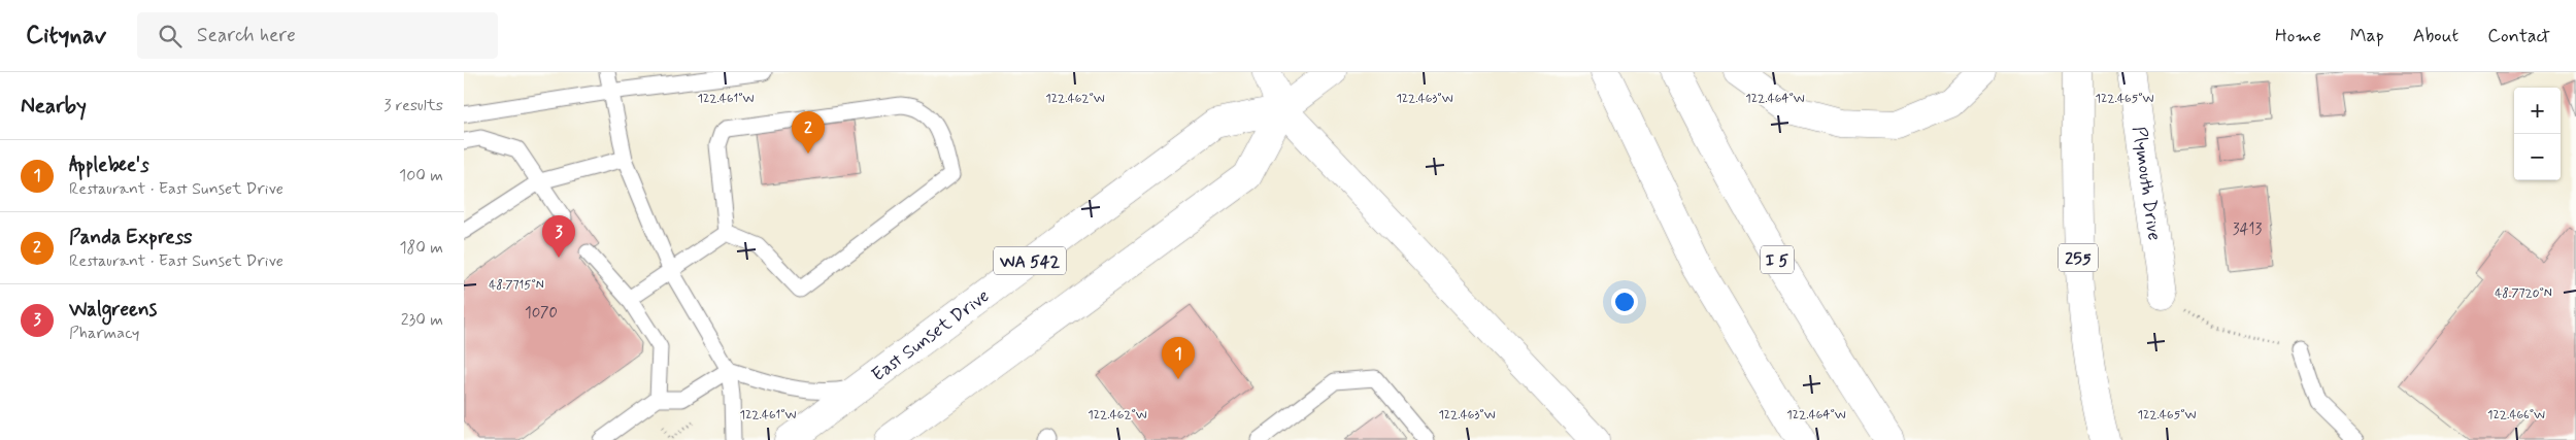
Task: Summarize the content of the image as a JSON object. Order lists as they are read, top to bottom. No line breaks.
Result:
{"streets":{"main road":["Plymouth Drive","255","I 5","WA 542","East Sunset Drive"]},"house_numbers":["3413","1070"],"page":{"header":"Citynav","search":"Search here","nav":["Home","Map","About","Contact"],"heading":["Nearby","3 results"],"map_buttons":["+","−"],"pins":["2","3","1"],"list":[{"mark":"1","name":"Applebee's","note":"Restaurant · East Sunset Drive","value":"100 m"},{"mark":"2","name":"Panda Express","note":"Restaurant · East Sunset Drive","value":"180 m"},{"mark":"3","name":"Walgreens","note":"Pharmacy","value":"230 m"}]},"coordinates":["122.461°W","122.462°W","122.463°W","122.464°W","122.465°W","48.7715°N","48.7720°N","122.466°W"]}
